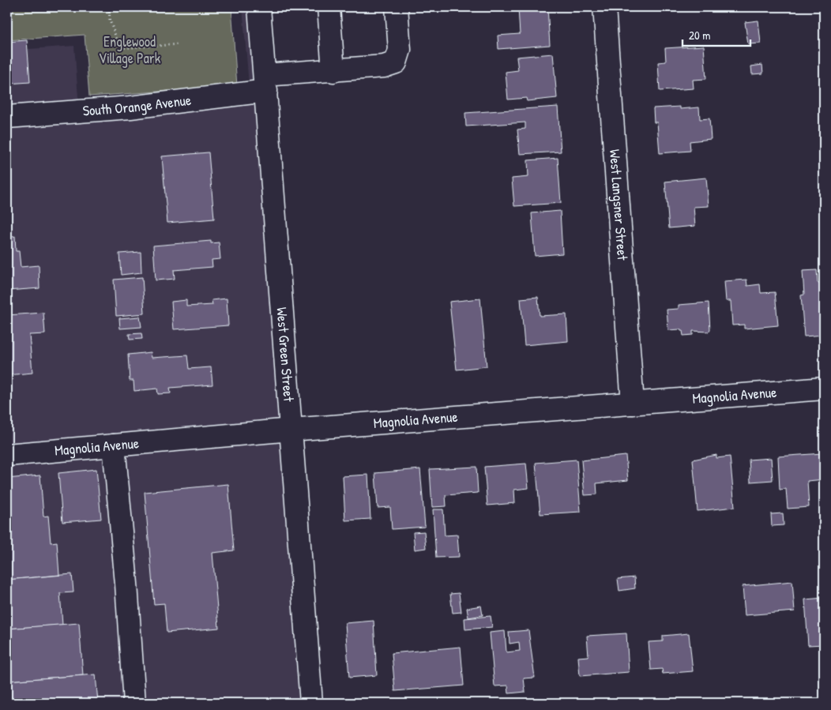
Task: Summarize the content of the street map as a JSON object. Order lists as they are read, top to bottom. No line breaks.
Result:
{"streets":{"street":["South Orange Avenue","West Langsner Street","West Green Street","Magnolia Avenue"]},"crossings":[["South Orange Avenue","West Green Street"],["West Langsner Street","Magnolia Avenue"],["West Green Street","Magnolia Avenue"]],"parks":["Englewood Village Park"],"scale_bar":"20 m"}
